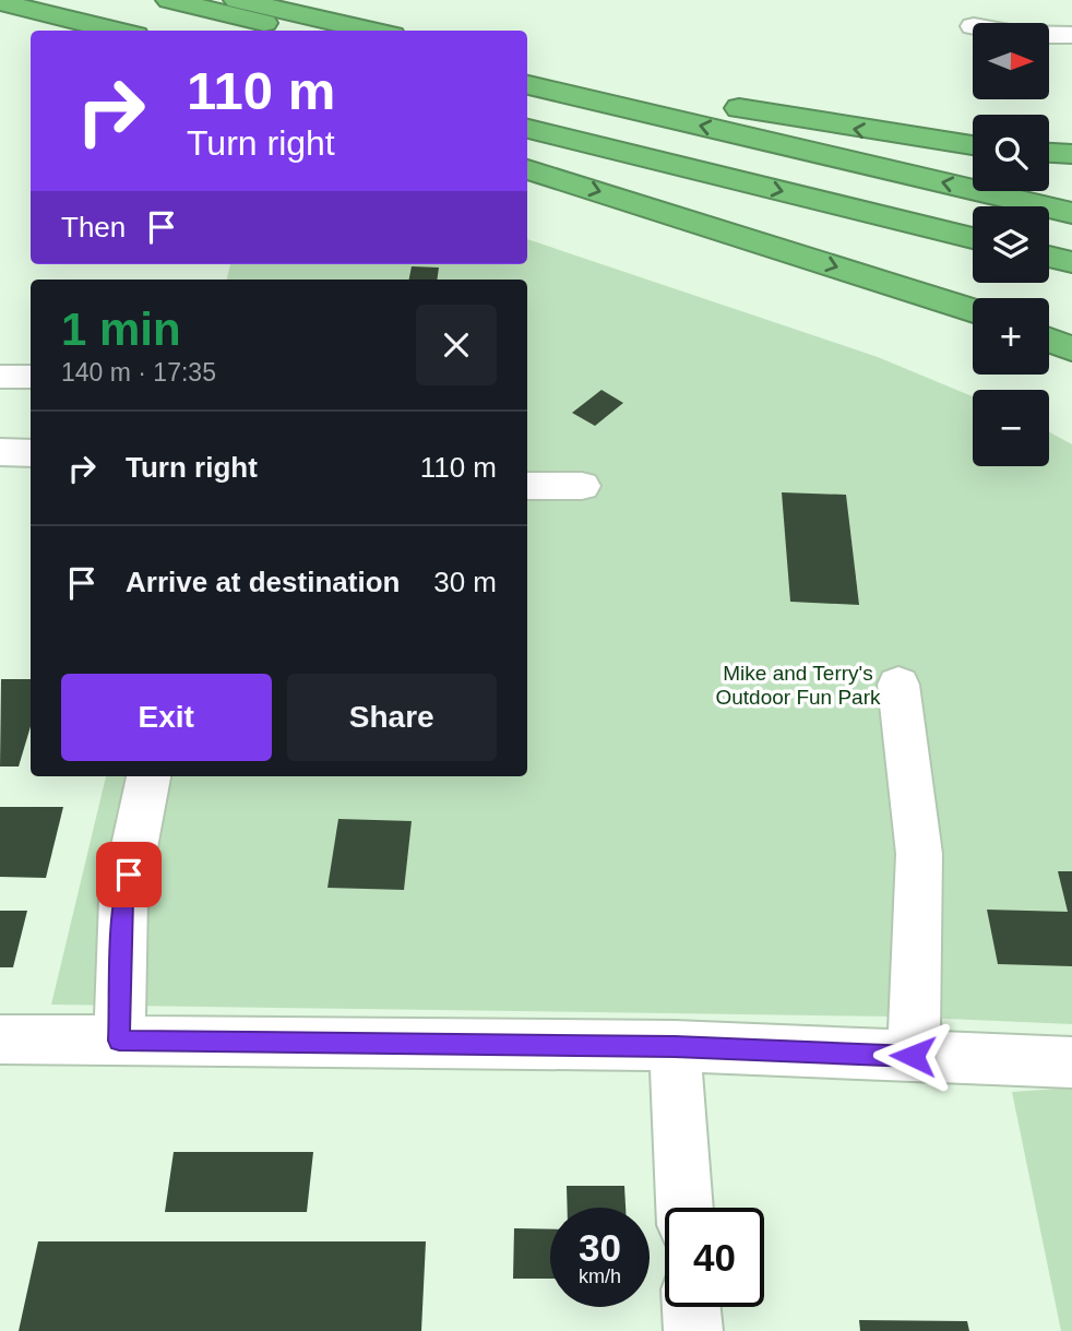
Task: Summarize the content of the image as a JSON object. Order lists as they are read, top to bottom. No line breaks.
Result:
{"parks":["Mike and Terry's Outdoor Fun Park"],"north":"right","page":{"map_buttons":["+","−"],"turn":["110 m","Turn right"],"then":"Then","heading":["1 min","140 m · 17:35"],"list":[{"name":"Turn right","value":"110 m"},{"name":"Arrive at destination","value":"30 m"}],"buttons":["Exit","Share"],"speed":"30 km/h","limit":"40"}}
